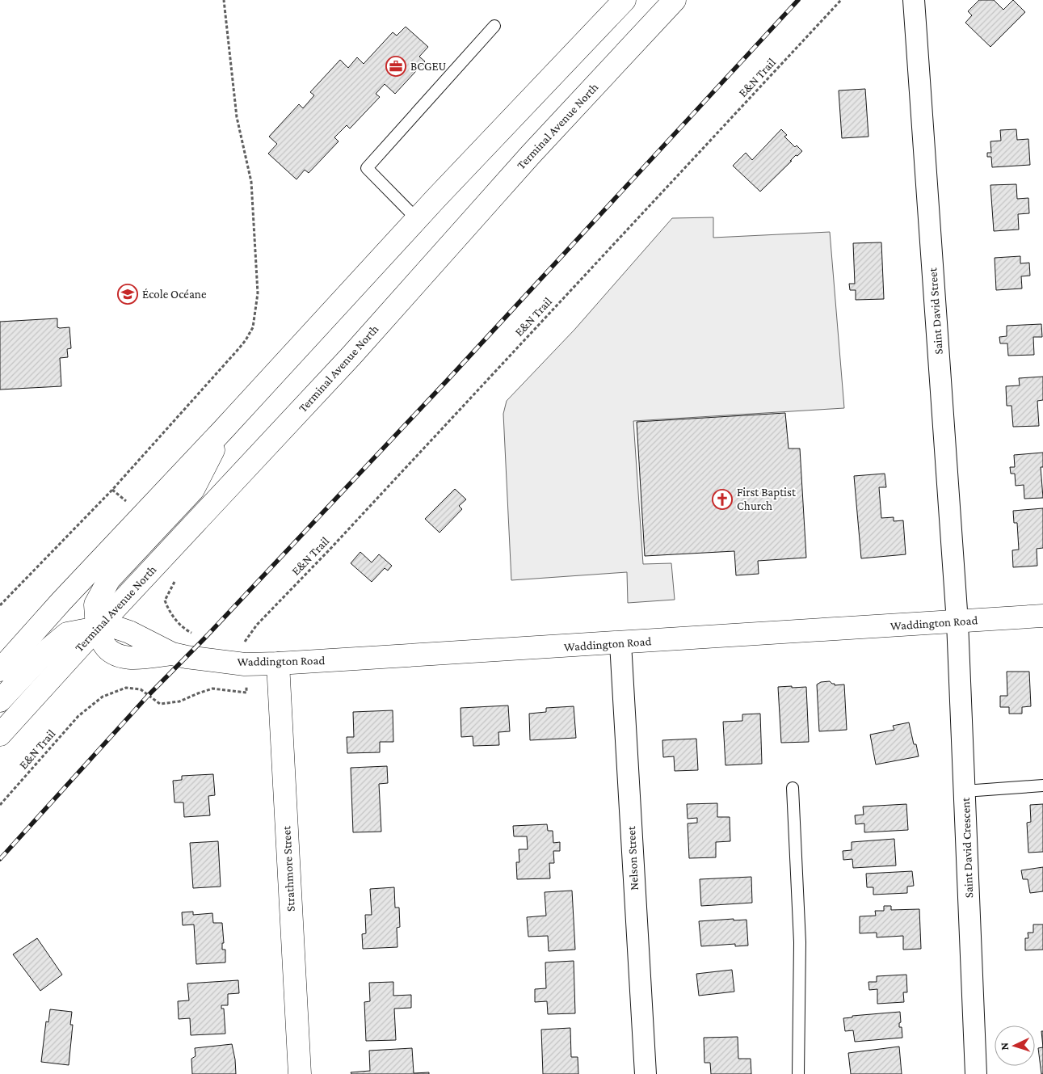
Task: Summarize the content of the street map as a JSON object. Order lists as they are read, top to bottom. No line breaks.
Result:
{"streets":{"main road":["Terminal Avenue North","Waddington Road","Strathmore Street"],"street":["Saint David Street","Saint David Crescent","Nelson Street"],"path":["E&N Trail"]},"crossings":[["Terminal Avenue North","Waddington Road"],["Saint David Street","Waddington Road"],["Saint David Street","Saint David Crescent"],["Waddington Road","Saint David Crescent"],["Waddington Road","Nelson Street"],["Waddington Road","Strathmore Street"]],"places":{"office":["BCGEU"],"school or university":["École Océane"],"church":["First Baptist Church"]},"north":"left"}
